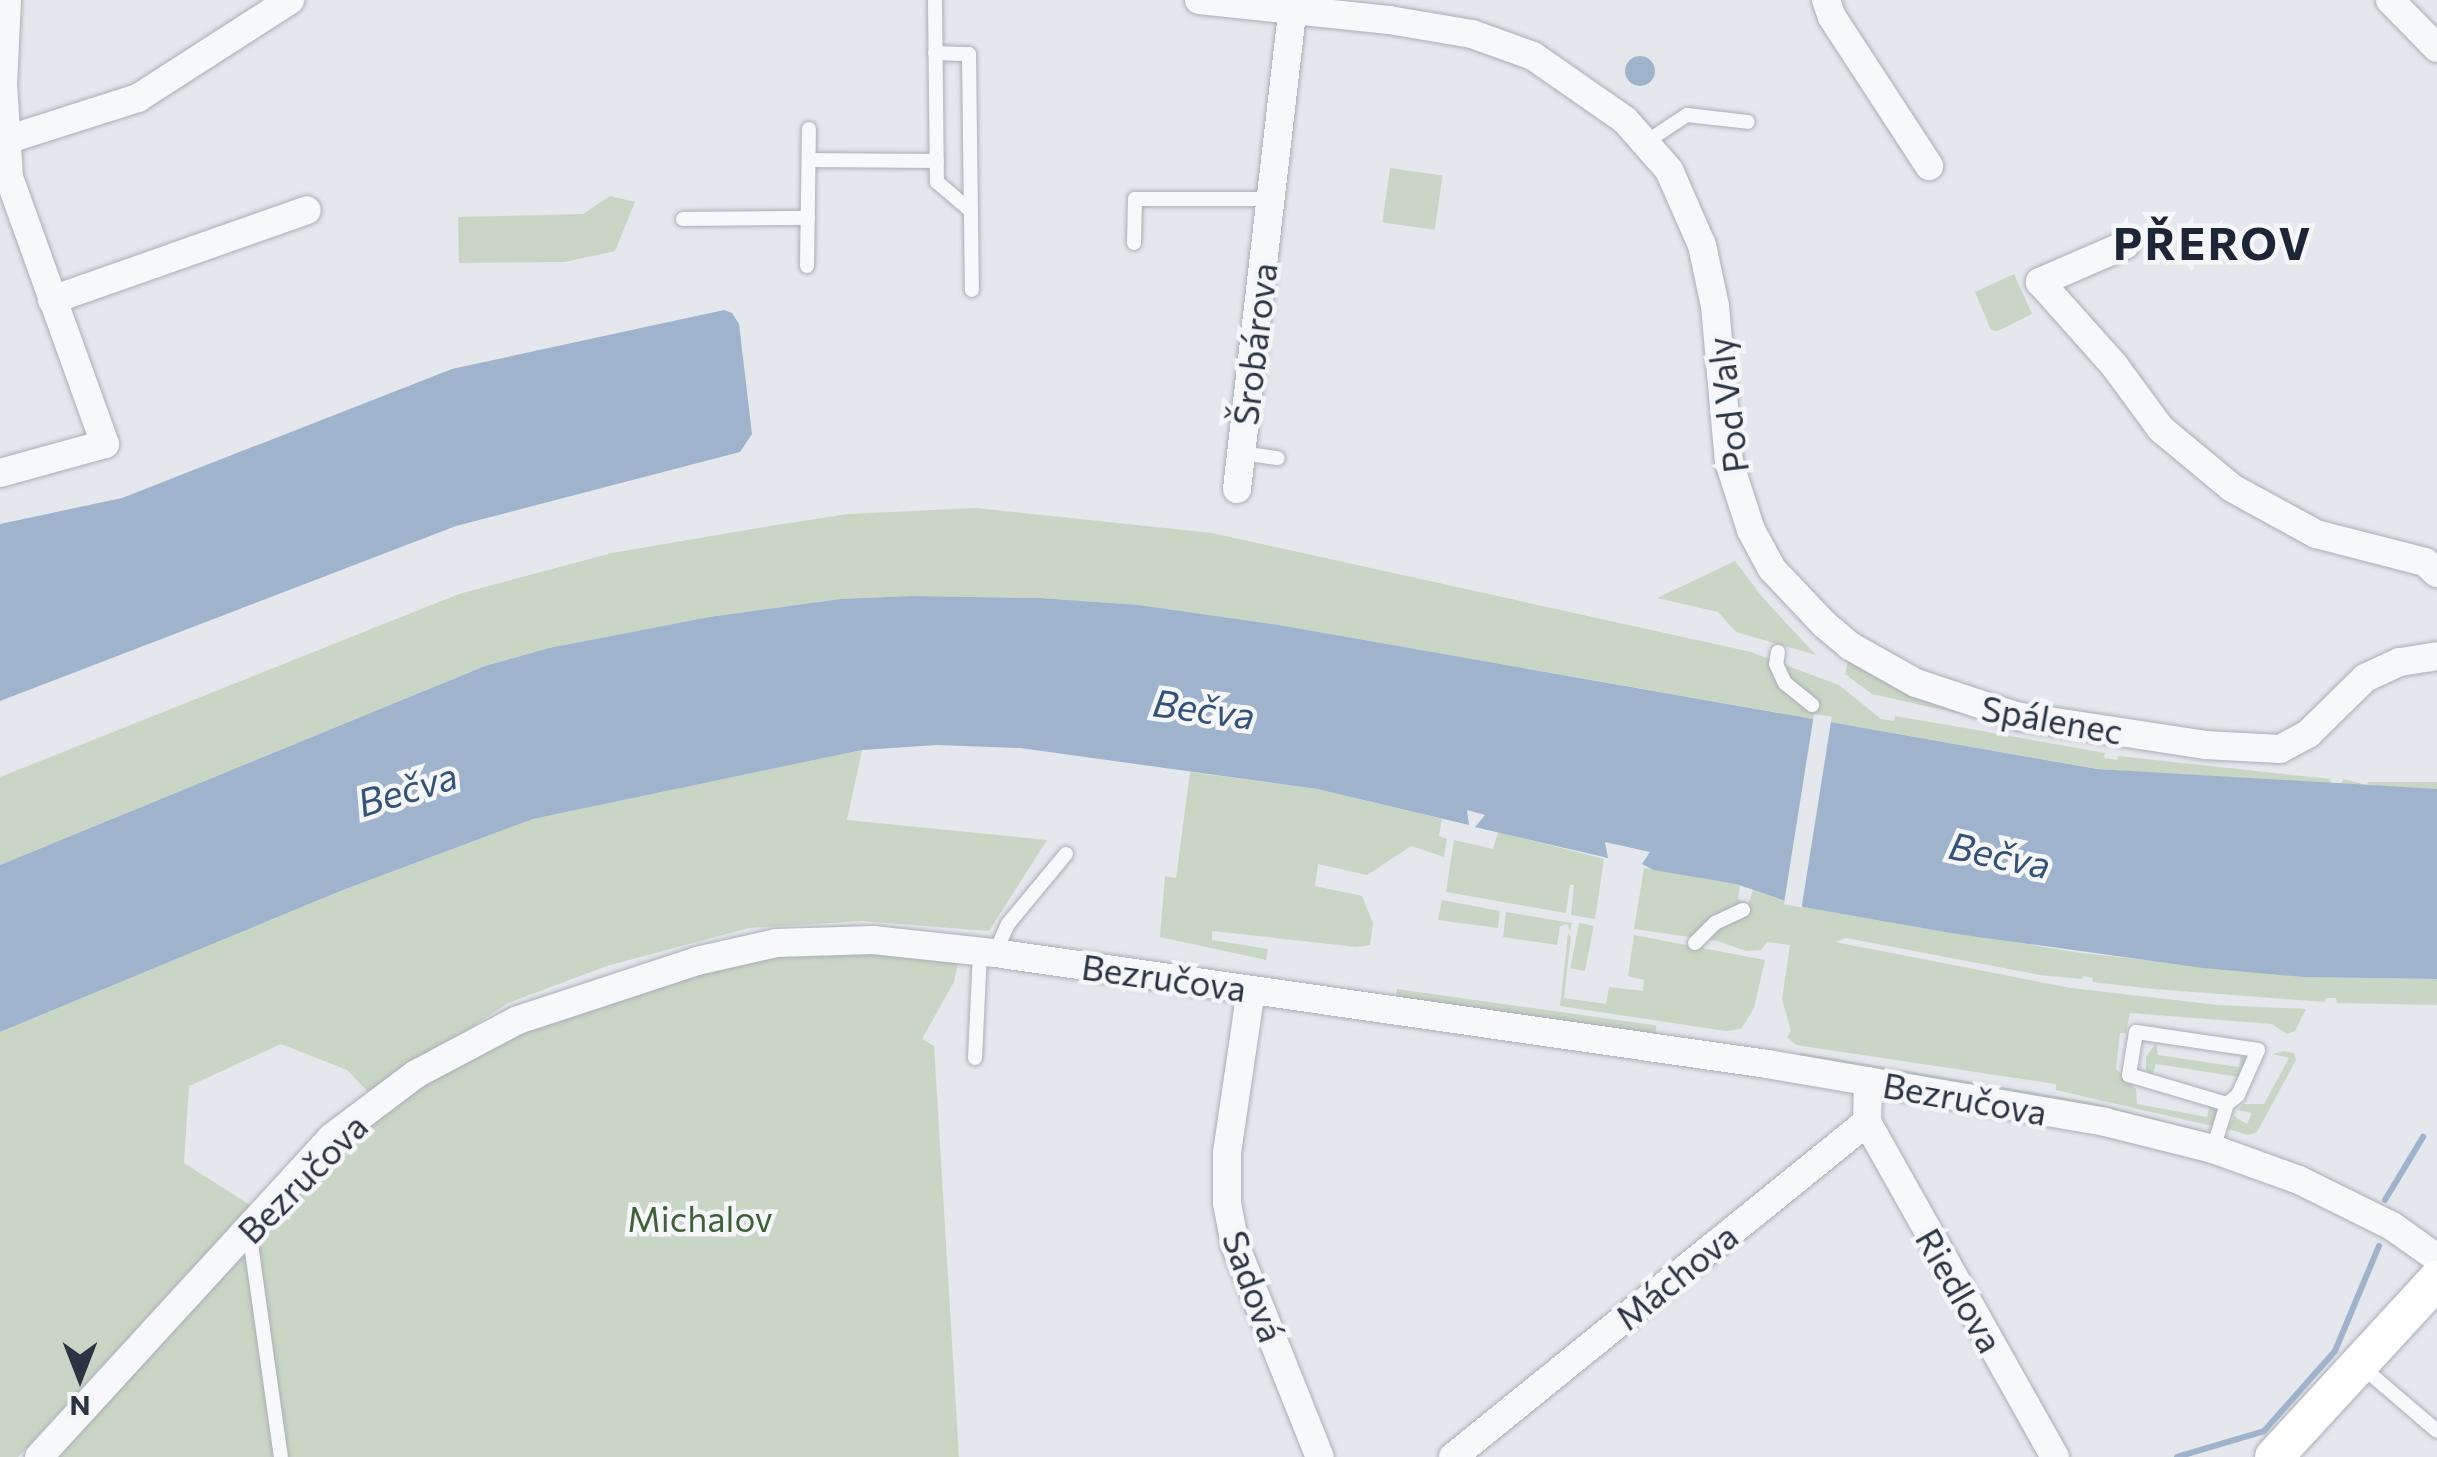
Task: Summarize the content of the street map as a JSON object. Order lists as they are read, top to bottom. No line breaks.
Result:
{"streets":{"street":["Šrobárova","Pod Valy","Spálenec","Bezručova","Máchova","Sadová","Riedlova"]},"crossings":[["Šrobárova","Pod Valy"],["Pod Valy","Spálenec"],["Bezručova","Sadová"],["Máchova","Riedlova"]],"districts":["PŘEROV"],"water":["Bečva"],"parks":["Michalov"],"north":"bottom"}
